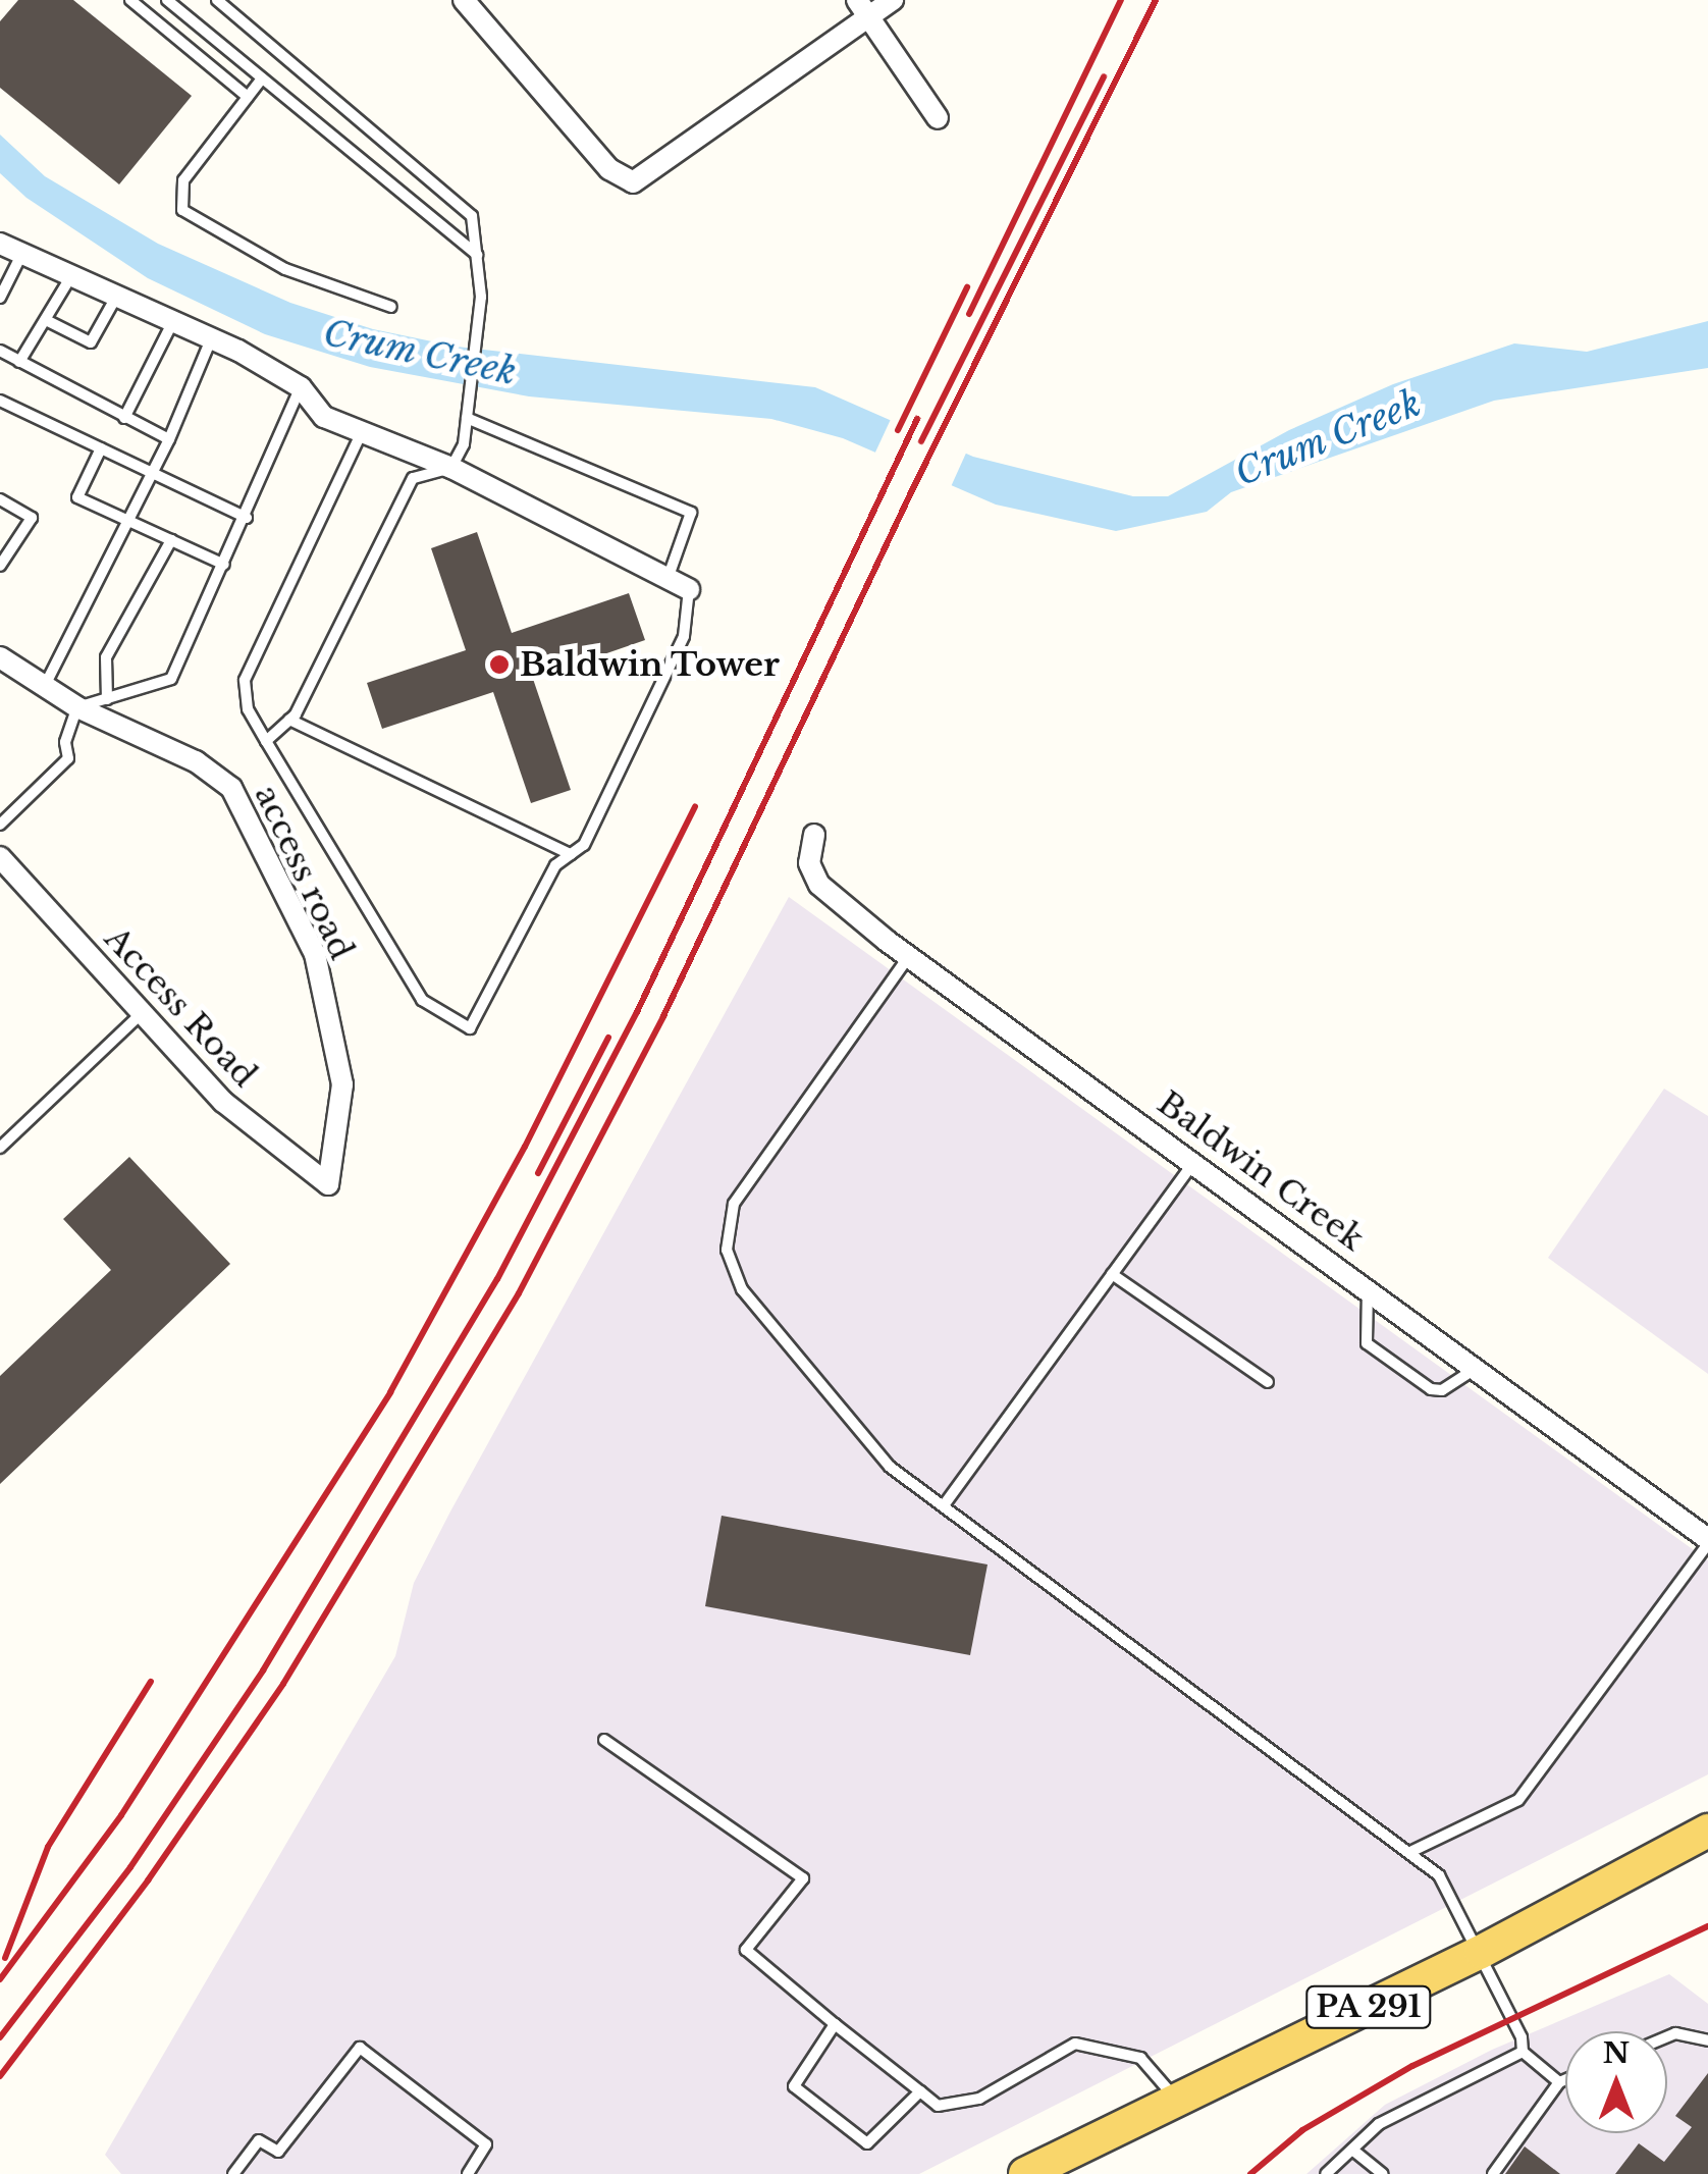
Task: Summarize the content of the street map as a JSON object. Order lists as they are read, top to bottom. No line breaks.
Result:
{"streets":{"main road":["PA 291"],"street":["access road","Access Road","Baldwin Creek"]},"crossings":[["access road","Access Road"]],"water":["Crum Creek"],"places":["Baldwin Tower"],"north":"top"}
